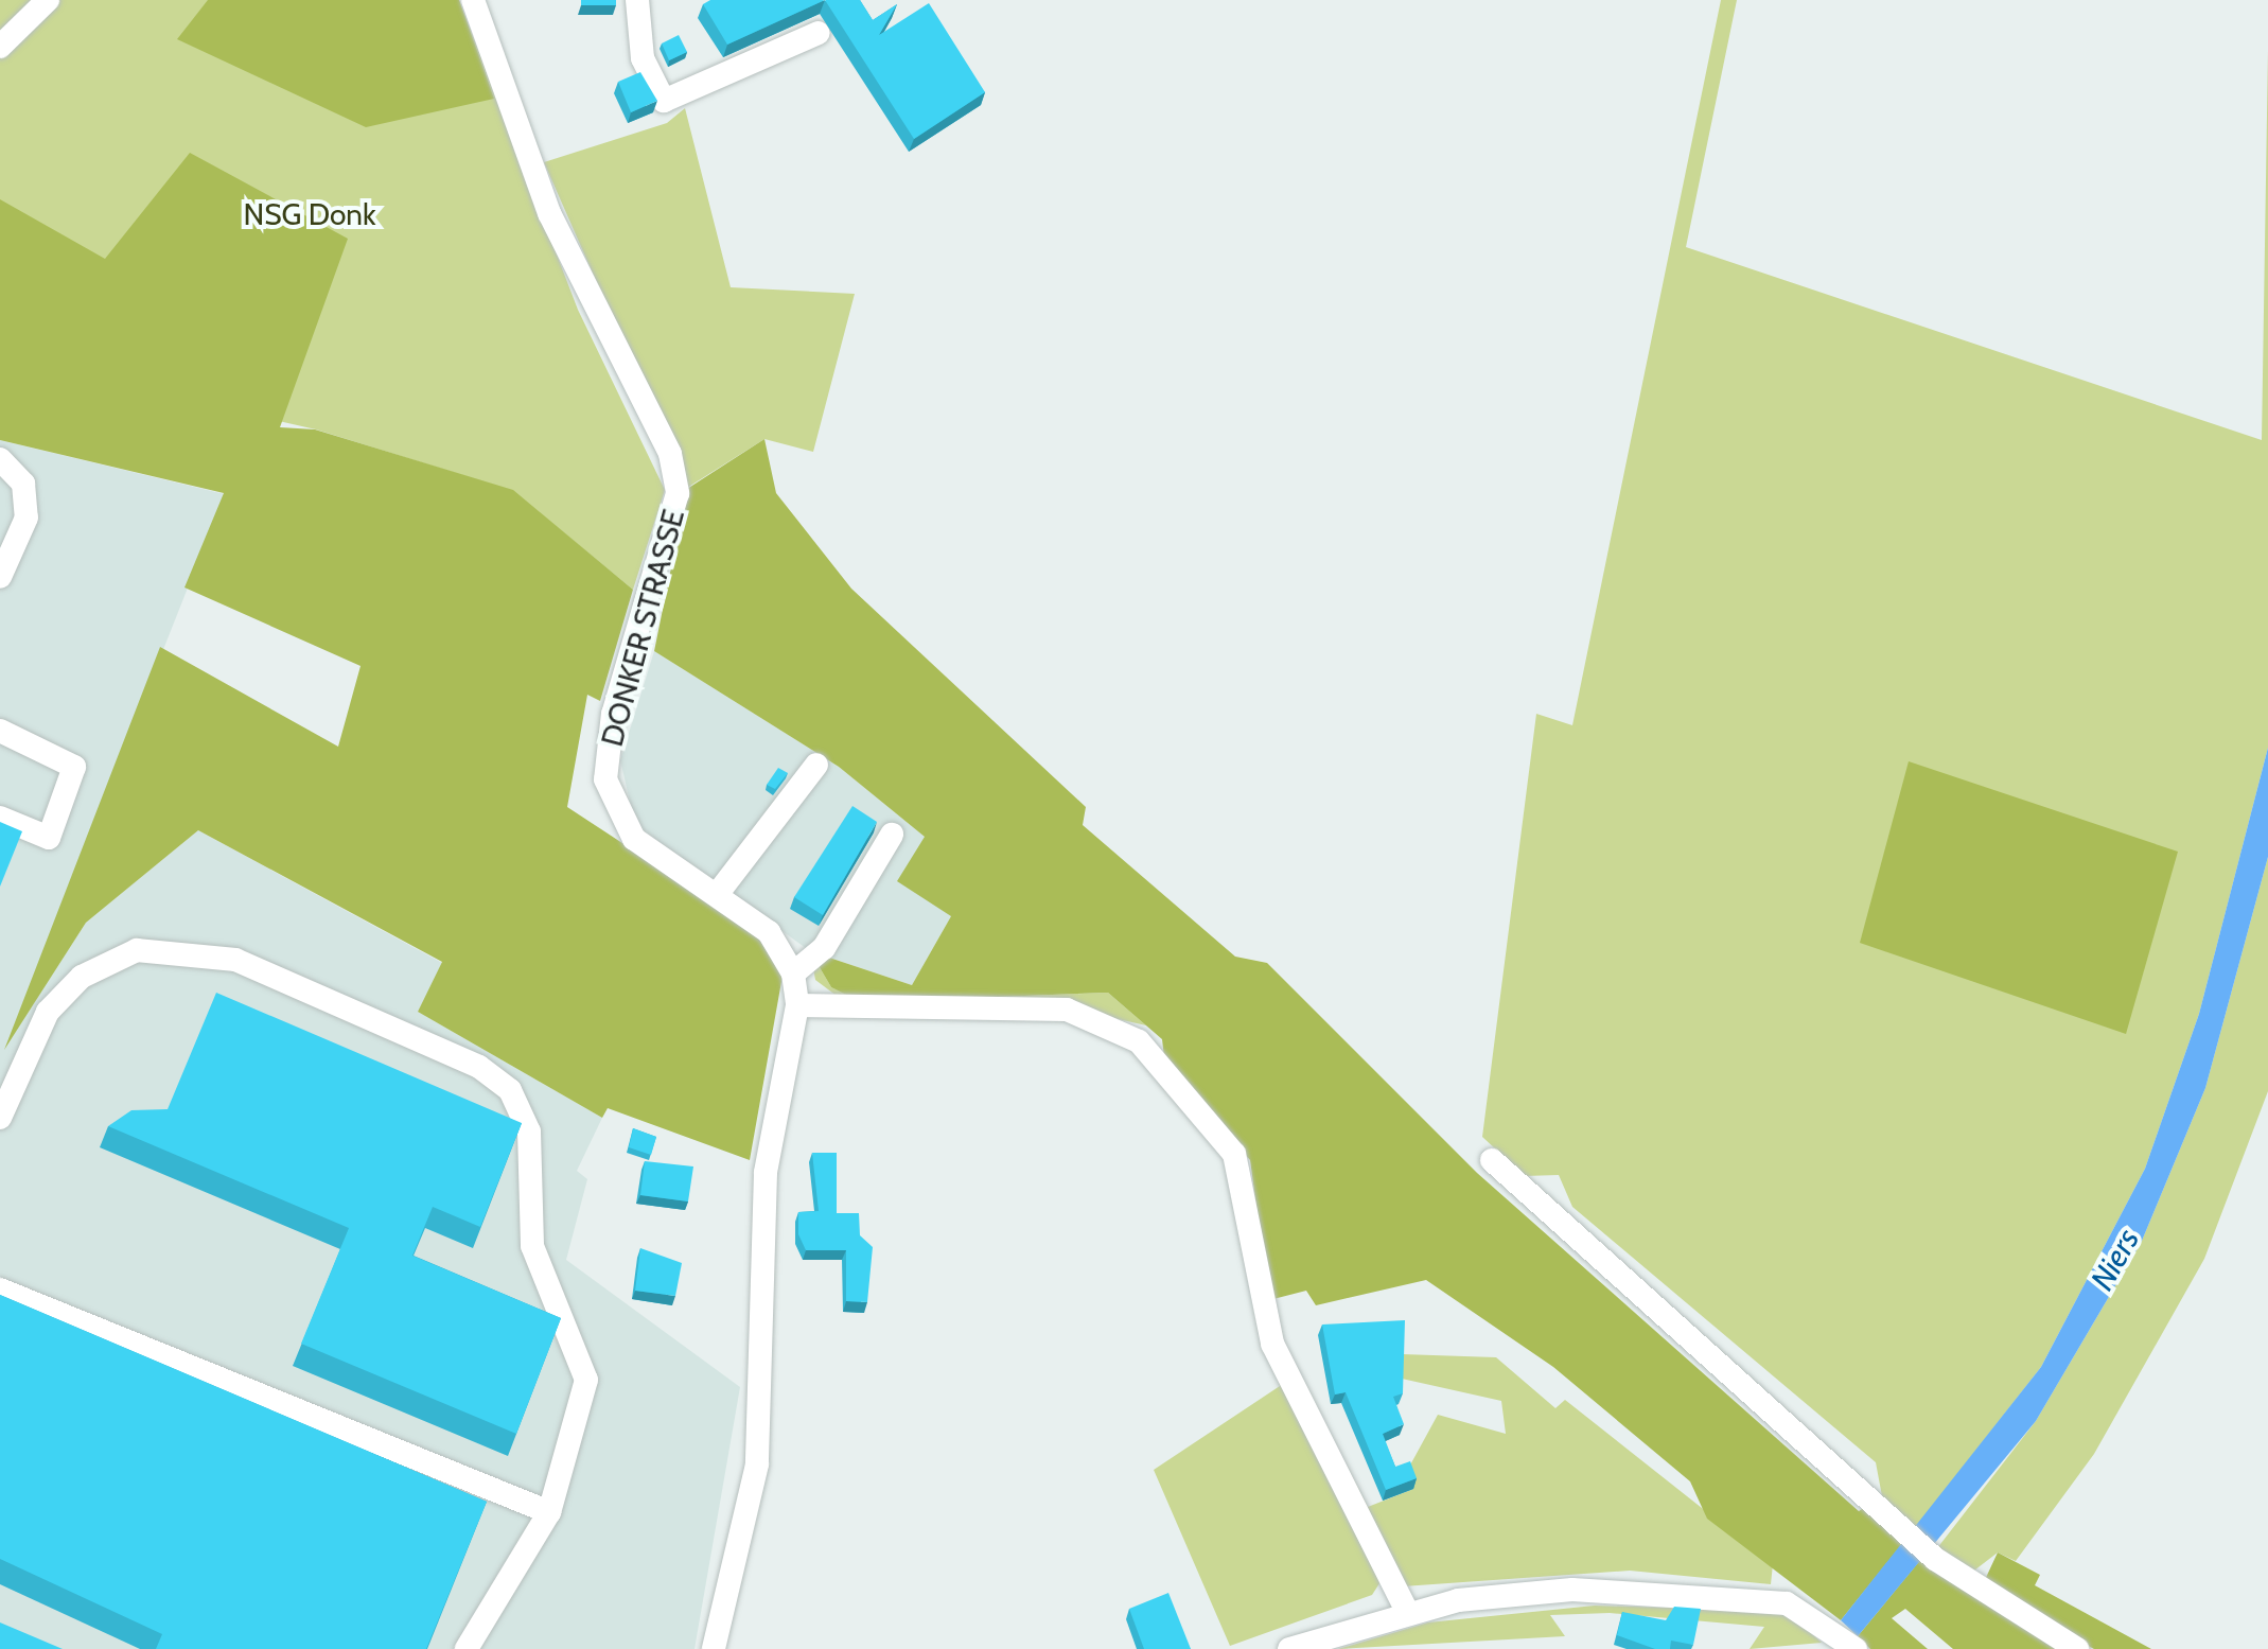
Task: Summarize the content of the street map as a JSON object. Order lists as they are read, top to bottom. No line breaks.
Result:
{"streets":{"street":["DONKER STRASSE"]},"water":["Niers"],"parks":["NSG Donk"]}
